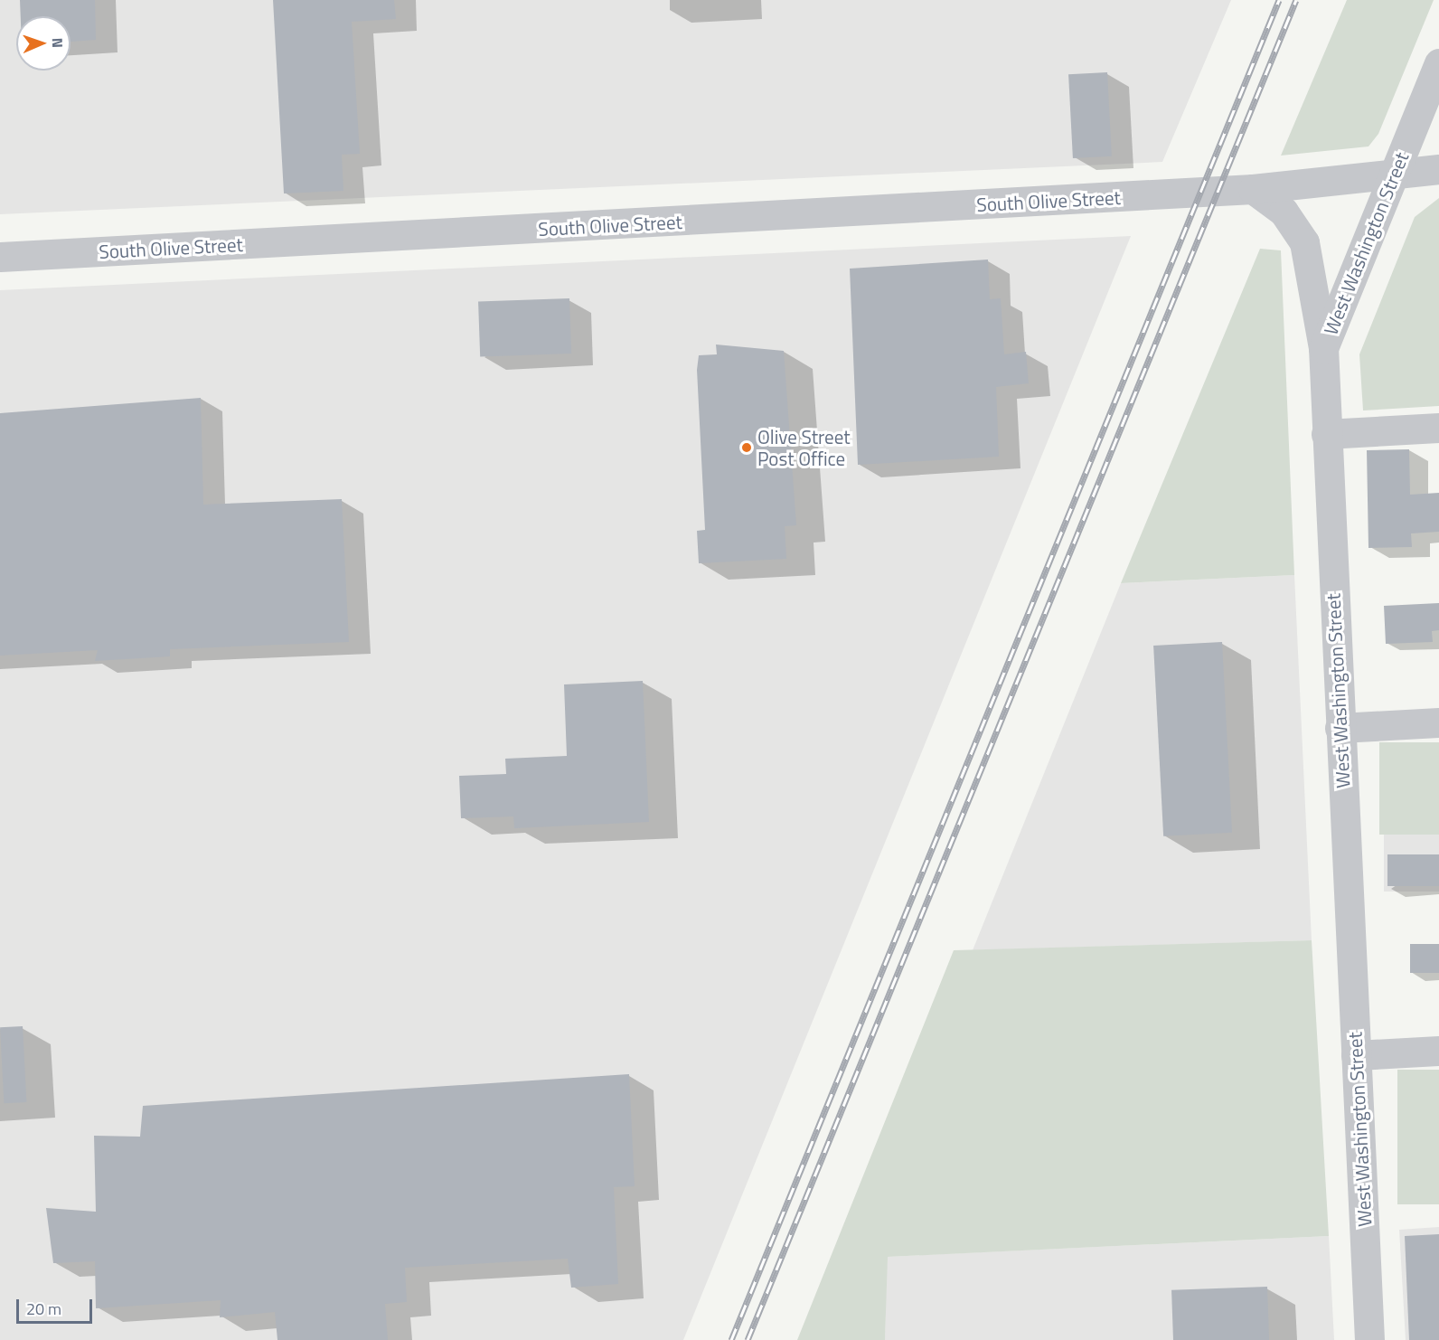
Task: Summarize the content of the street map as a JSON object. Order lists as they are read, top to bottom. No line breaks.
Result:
{"streets":{"street":["South Olive Street","West Washington Street"]},"crossings":[["South Olive Street","West Washington Street"]],"places":["Olive Street Post Office"],"scale_bar":"20 m","north":"right"}
